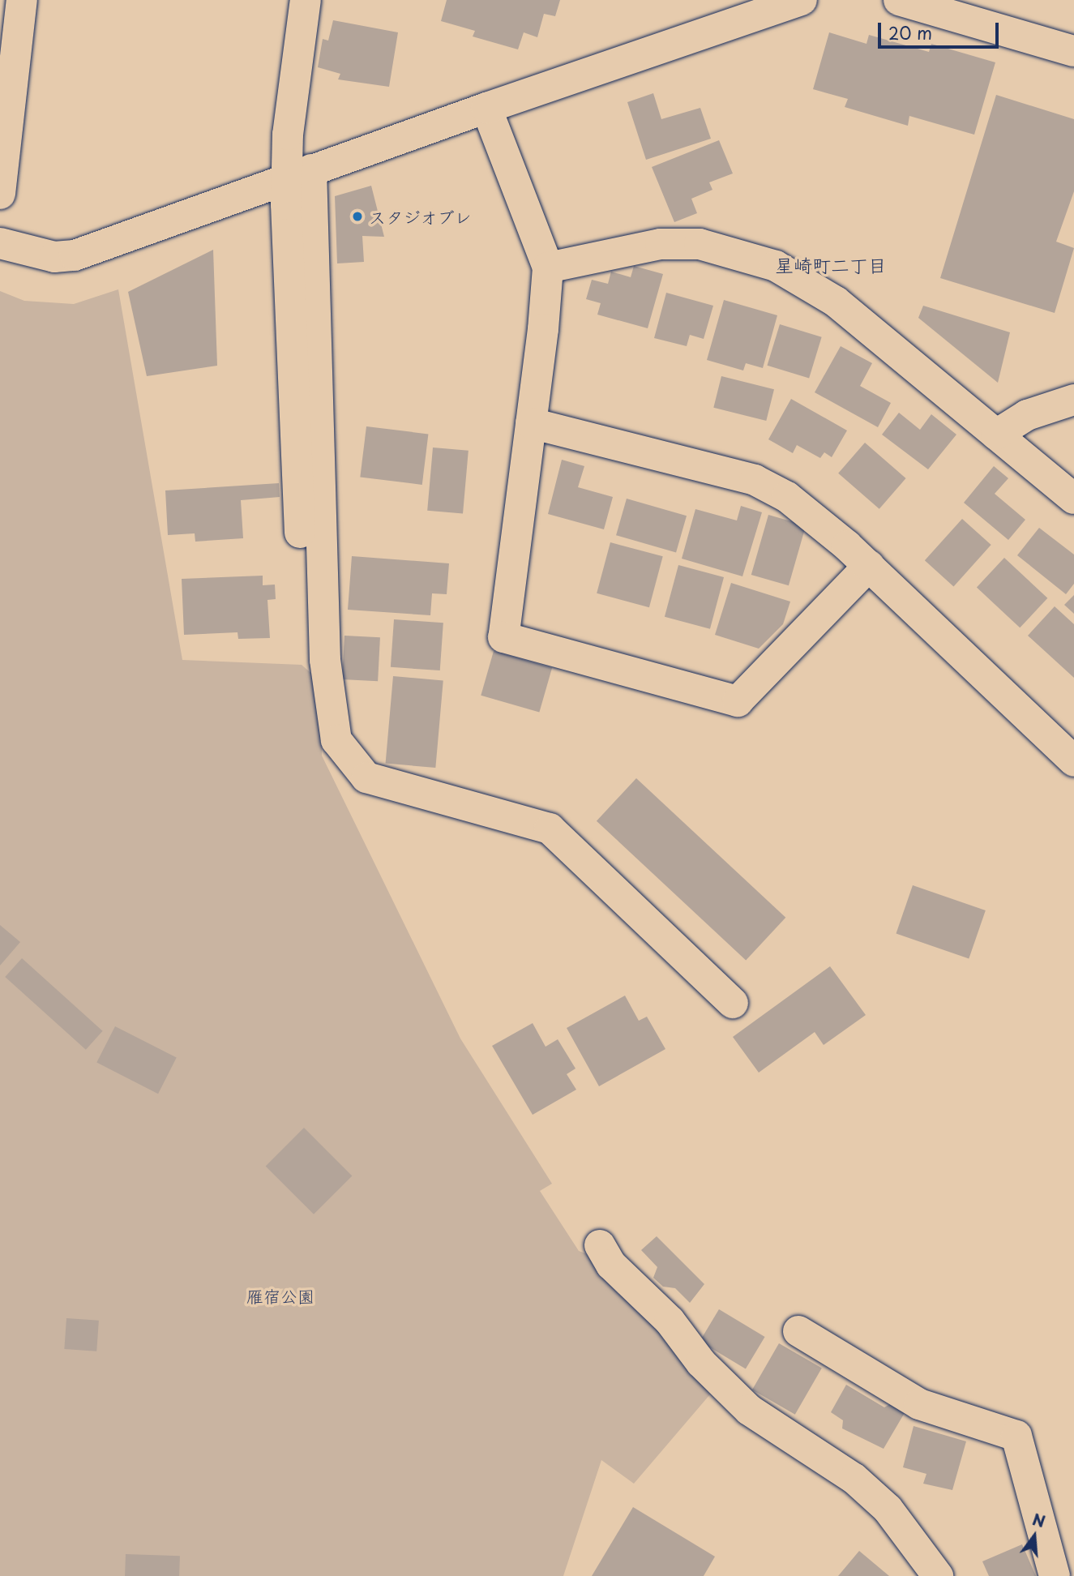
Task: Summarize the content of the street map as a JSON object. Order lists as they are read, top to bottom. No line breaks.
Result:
{"districts":["星崎町二丁目"],"parks":["雁宿公園"],"places":["スタジオブレ"],"scale_bar":"20 m","north":"top"}
